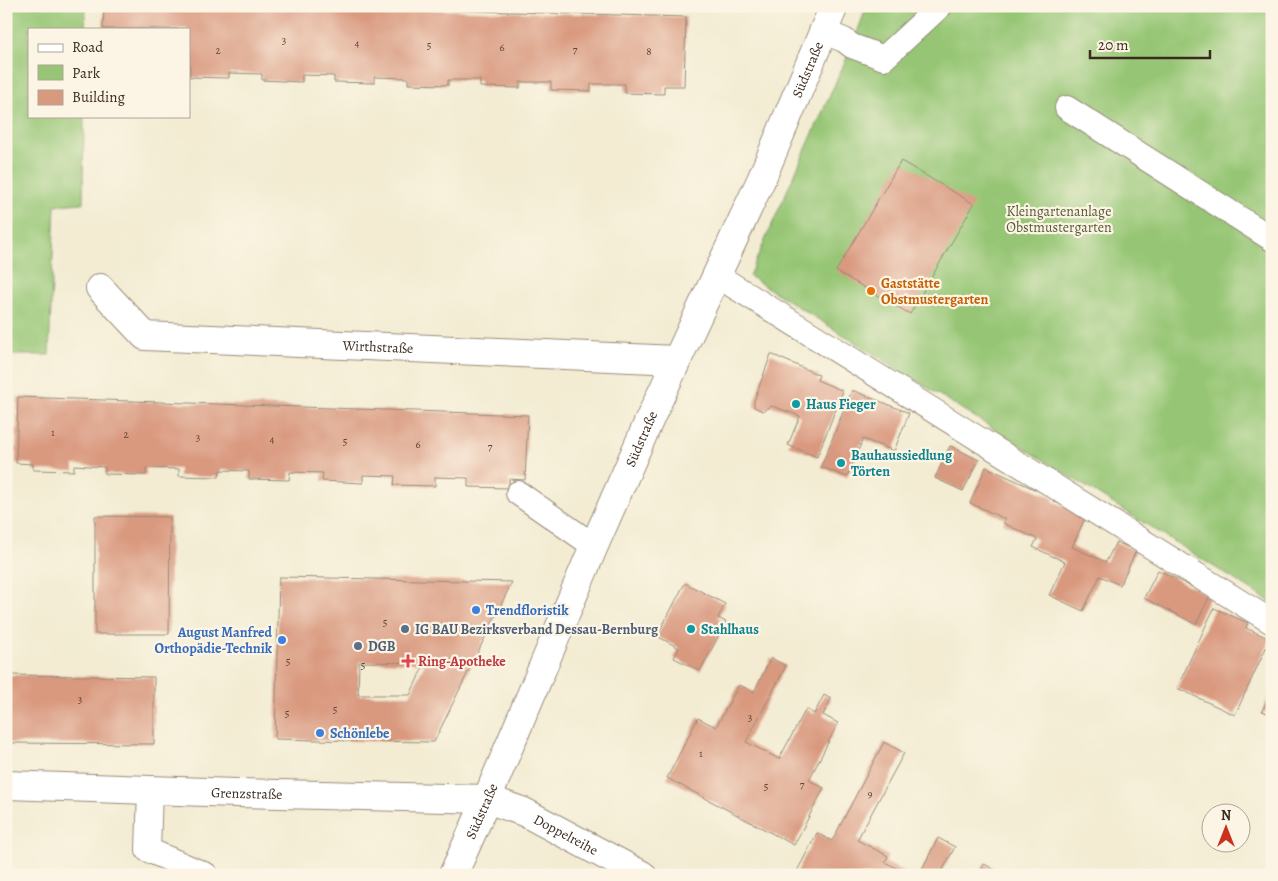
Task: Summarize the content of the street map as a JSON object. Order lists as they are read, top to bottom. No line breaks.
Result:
{"streets":{"street":["Südstraße","Wirthstraße","Grenzstraße","Doppelreihe"]},"crossings":[["Südstraße","Wirthstraße"],["Südstraße","Grenzstraße"],["Südstraße","Doppelreihe"],["Grenzstraße","Doppelreihe"]],"parks":["Kleingartenanlage Obstmustergarten"],"places":{"other":["Gaststätte Obstmustergarten","Haus Fieger","Bauhaussiedlung Törten","Trendfloristik","IG BAU Bezirksverband Dessau-Bernburg","Stahlhaus","August Manfred Orthopädie-Technik","DGB","Schönlebe"],"health":["Ring-Apotheke"]},"house_numbers":["3","4","5","6","7","2","8","1","2","3","4","5","6","7","5","5","5","3","5","5","3","1","7","5","9"],"legend":["Road","Park","Building"],"scale_bar":"20 m","north":"top"}
